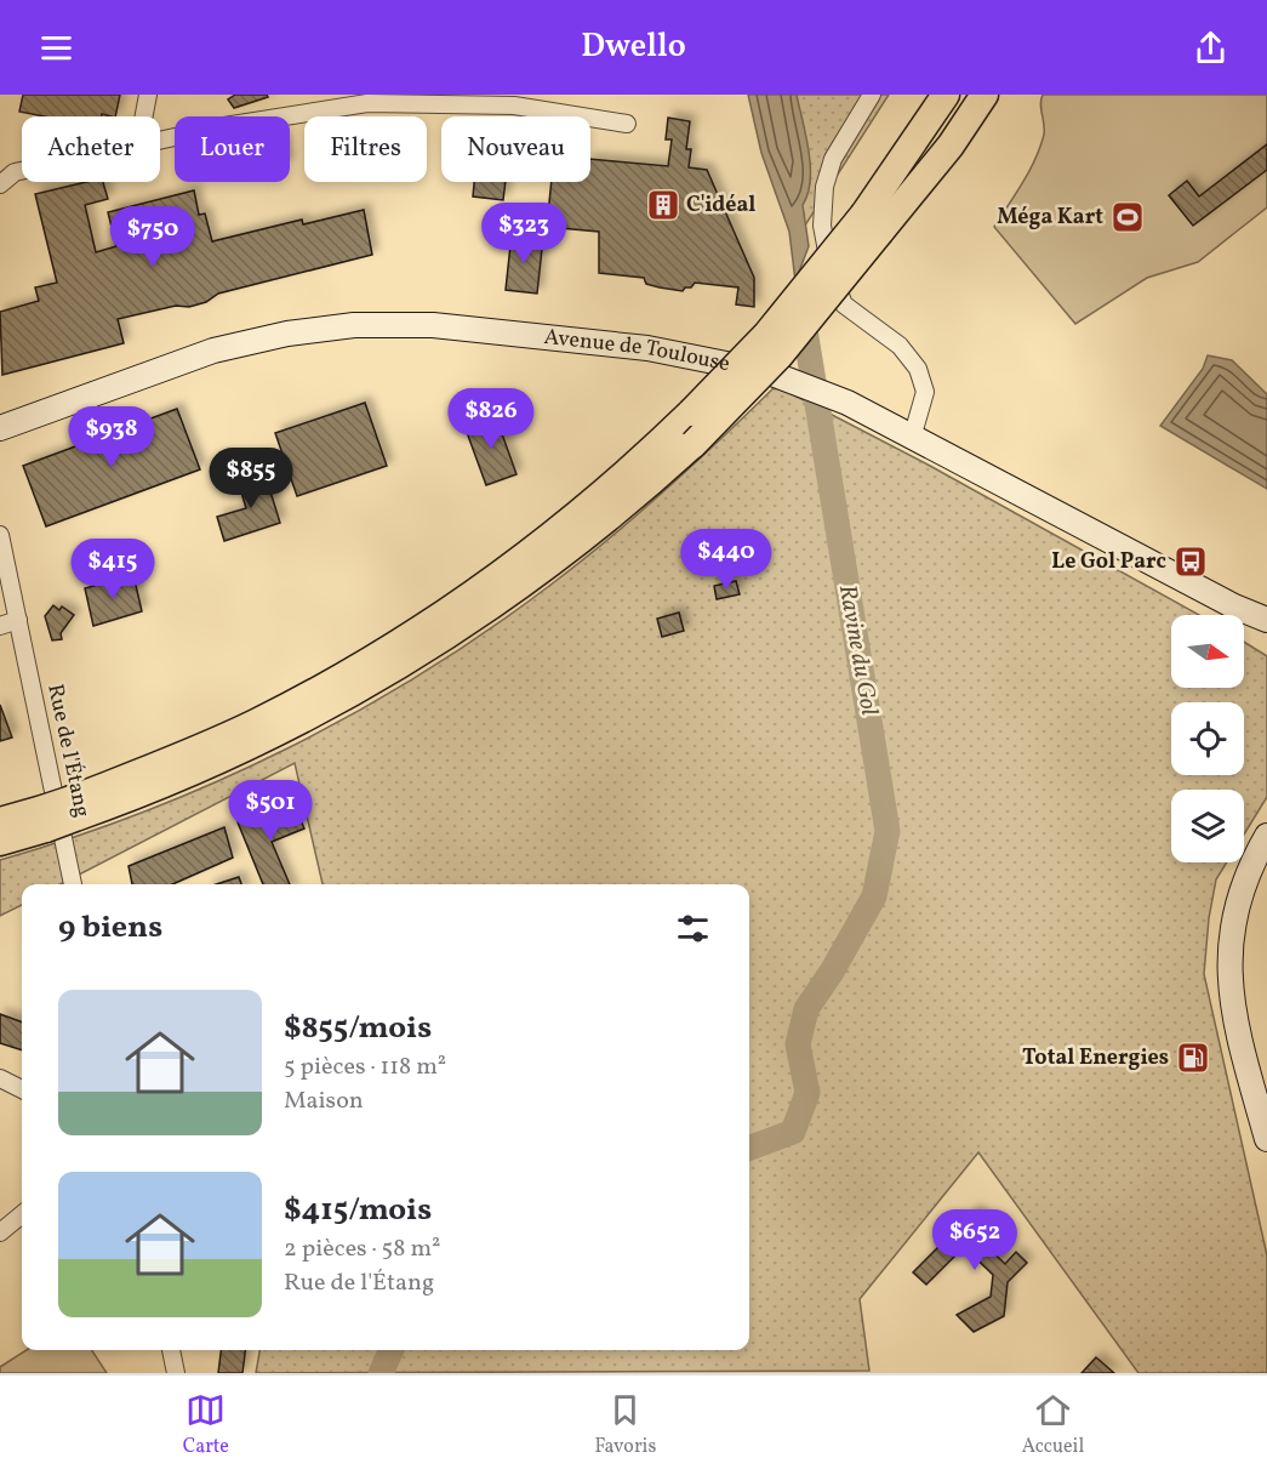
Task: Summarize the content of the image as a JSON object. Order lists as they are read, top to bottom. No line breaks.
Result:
{"streets":{"main road":["Avenue de Toulouse"],"street":["Rue de l'Étang"]},"water":["Ravine du Gol"],"places":{"building":["C'idéal"],"sports":["Méga Kart"],"bus stop":["Le Gol Parc"],"fuel station":["Total Energies"]},"north":"right","page":{"header":"Dwello","chip":["Acheter","Louer","Filtres","Nouveau"],"price":["$323","$750","$826","$938","$855","$440","$415","$501","$652"],"heading":"9 biens","list":[{"name":"$855/mois","note":"5 pièces · 118 m² · Maison"},{"name":"$415/mois","note":"2 pièces · 58 m² · Rue de l'Étang"}],"tabs":["Carte","Favoris","Accueil"]}}
